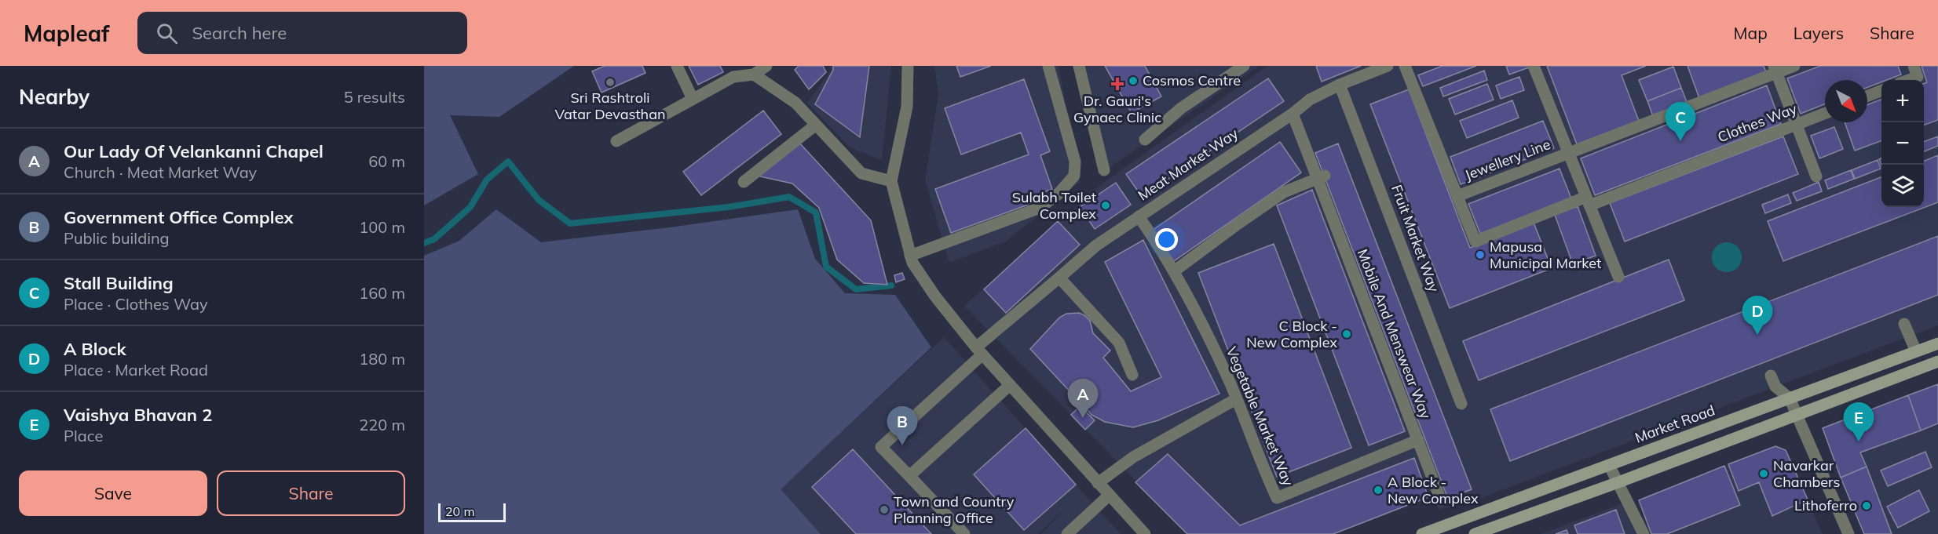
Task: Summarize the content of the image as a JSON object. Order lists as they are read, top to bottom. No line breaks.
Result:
{"streets":{"main road":["Market Road"],"street":["Clothes Way","Jewellery Line","Meat Market Way","Fruit Market Way","Mobile And Menswear Way","Vegetable Market Way"]},"crossings":[["Clothes Way","Jewellery Line"],["Meat Market Way","Fruit Market Way"],["Meat Market Way","Mobile And Menswear Way"],["Meat Market Way","Vegetable Market Way"],["Mobile And Menswear Way","Vegetable Market Way"]],"places":{"other":["Cosmos Centre","Sri Rashtroli Vatar Devasthan","Sulabh Toilet Complex","Mapusa Municipal Market","C Block - New Complex","Navarkar Chambers","A Block - New Complex","Lithoferro","Town and Country Planning Office"],"health":["Dr. Gauri's Gynaec Clinic"]},"scale_bar":"20 m","north":"bottom right","page":{"header":"Mapleaf","search":"Search here","nav":["Map","Layers","Share"],"heading":["Nearby","5 results"],"map_buttons":["+","−"],"pins":["C","D","A","E","B"],"list":[{"mark":"A","name":"Our Lady Of Velankanni Chapel","note":"Church · Meat Market Way","value":"60 m"},{"mark":"B","name":"Government Office Complex","note":"Public building","value":"100 m"},{"mark":"C","name":"Stall Building","note":"Place · Clothes Way","value":"160 m"},{"mark":"D","name":"A Block","note":"Place · Market Road","value":"180 m"},{"mark":"E","name":"Vaishya Bhavan 2","note":"Place","value":"220 m"}],"buttons":["Save","Share"],"scale":"20 m"}}
